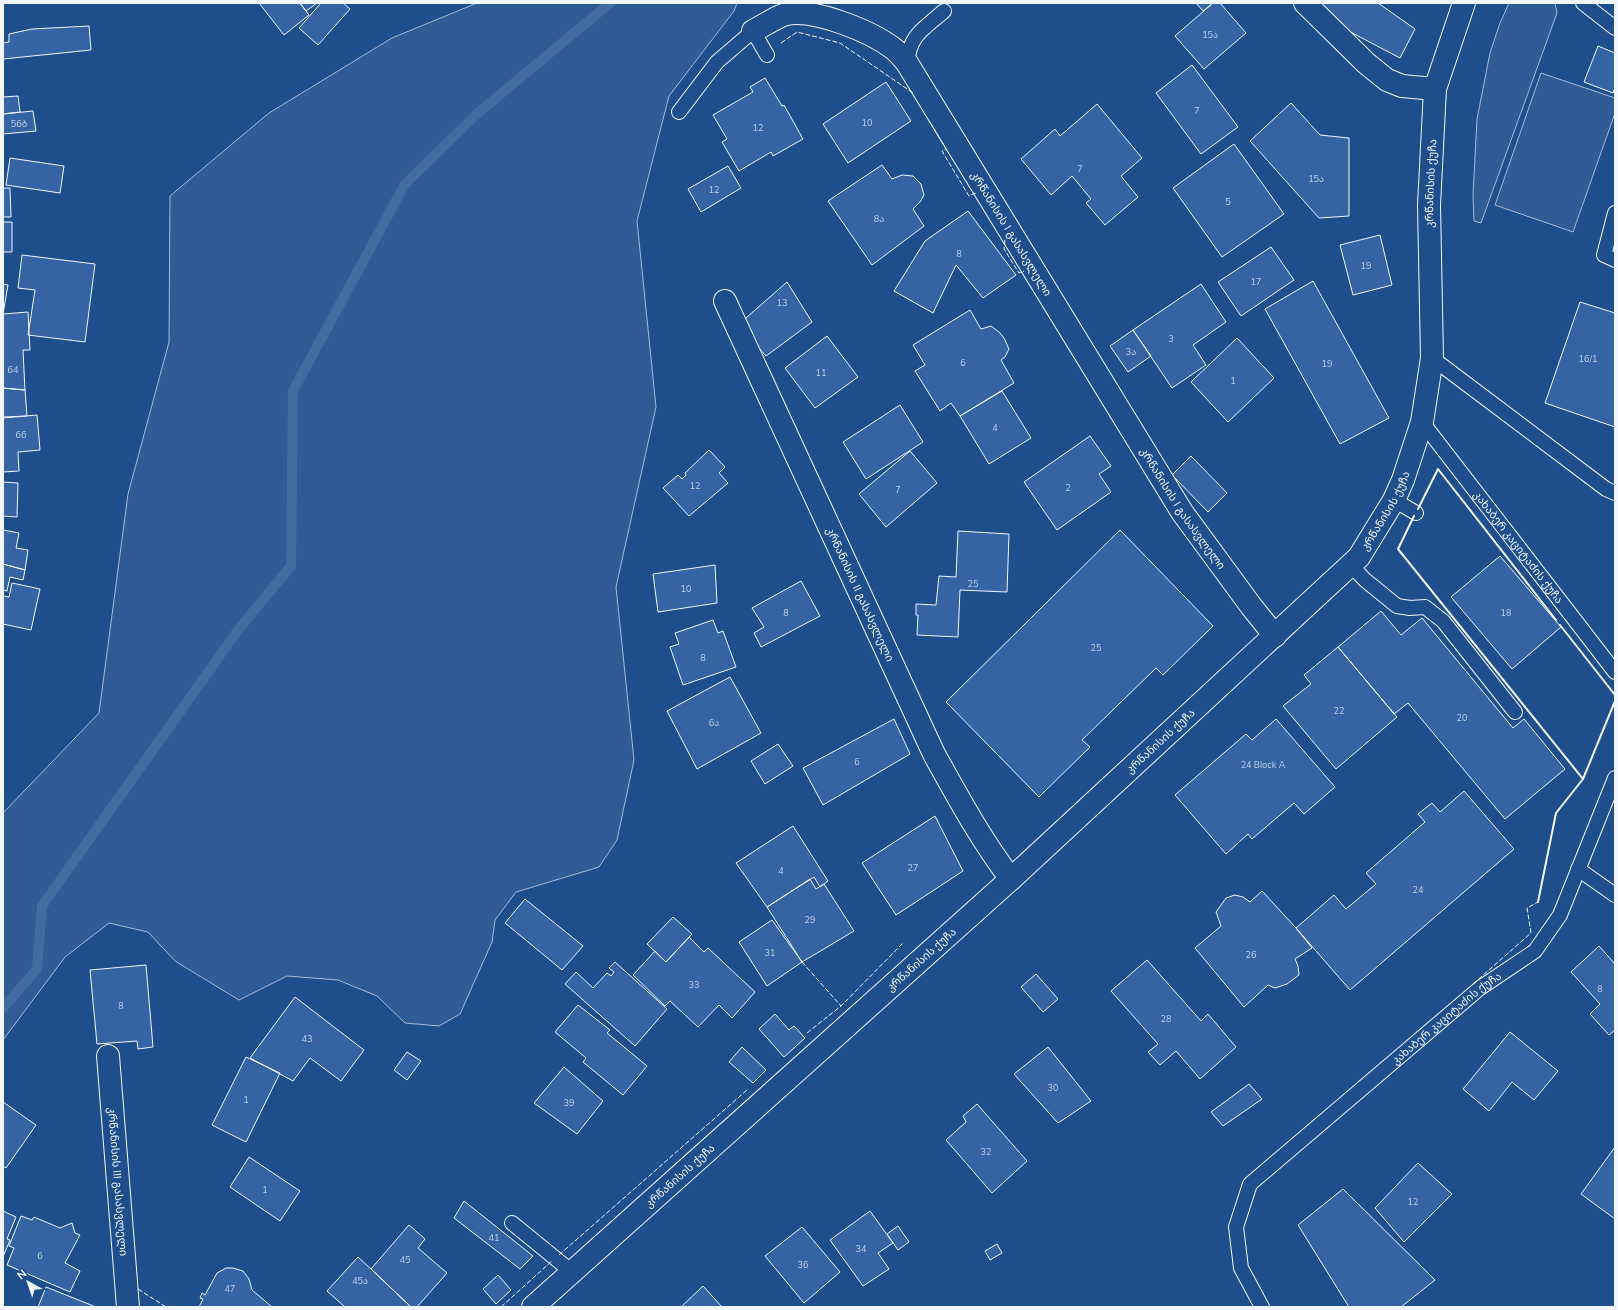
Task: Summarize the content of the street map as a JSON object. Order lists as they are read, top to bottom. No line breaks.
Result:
{"streets":{"street":["კრწანისის ქუჩა","კრწანისის I გასასვლელი","კრწანისის II გასასვლელი","კრწანისის III გასასვლელი"],"lane":["კახაბერ კაციტაძის ქუჩა"]},"crossings":[["კრწანისის ქუჩა","კრწანისის I გასასვლელი"],["კრწანისის ქუჩა","კახაბერ კაციტაძის ქუჩა"],["კრწანისის ქუჩა","კრწანისის II გასასვლელი"]],"house_numbers":["15ა","7","10","56ბ","12","7","15ა","12","5","8ა","8","19","17","13","3","3ა","16/1","6","19","64","11","1","4","66","12","2","7","25","10","8","18","25","8","22","20","6ა","6","24 Block A","27","4","24","29","31","26","33","8","8","28","43","30","1","39","32","1","12","41","34","6","45","36","45ა","47"],"north":"top left"}
